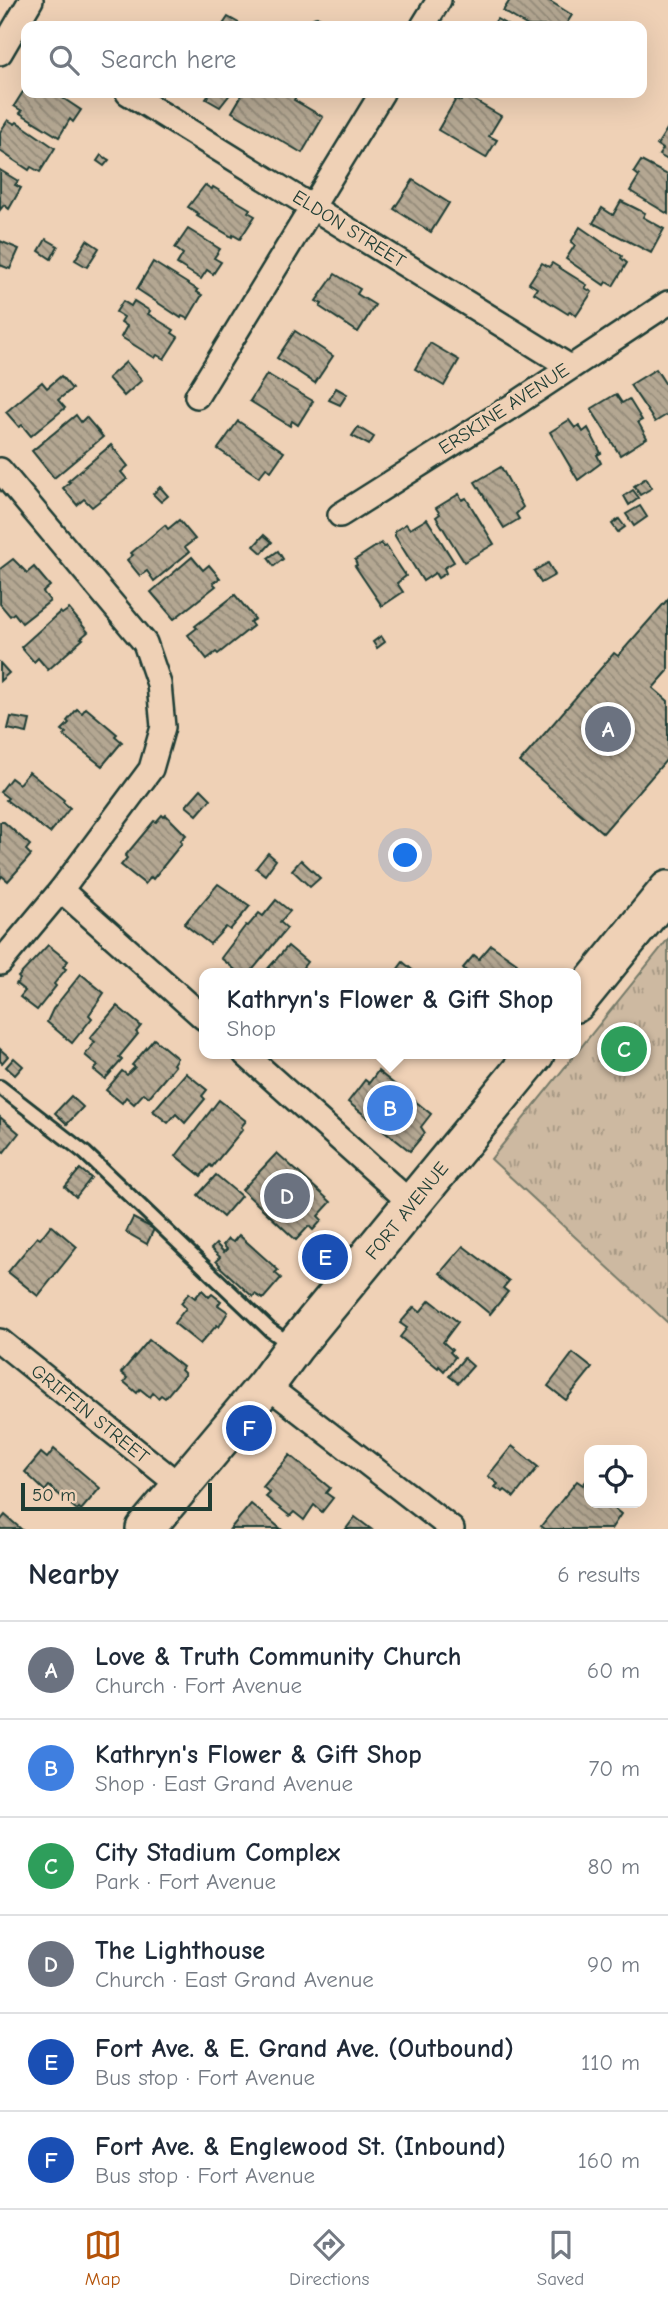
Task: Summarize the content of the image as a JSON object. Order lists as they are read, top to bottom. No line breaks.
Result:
{"streets":{"main road":["FORT AVENUE"],"street":["ELDON STREET","ERSKINE AVENUE","GRIFFIN STREET"]},"crossings":[["ELDON STREET","ERSKINE AVENUE"],["FORT AVENUE","GRIFFIN STREET"]],"scale_bar":"50 m","page":{"search":"Search here","pins":["A","C","B","D","E","F"],"popup":["Kathryn's Flower & Gift Shop","Shop"],"scale":"50 m","heading":["Nearby","6 results"],"list":[{"mark":"A","name":"Love & Truth Community Church","note":"Church · Fort Avenue","value":"60 m"},{"mark":"B","name":"Kathryn's Flower & Gift Shop","note":"Shop · East Grand Avenue","value":"70 m"},{"mark":"C","name":"City Stadium Complex","note":"Park · Fort Avenue","value":"80 m"},{"mark":"D","name":"The Lighthouse","note":"Church · East Grand Avenue","value":"90 m"},{"mark":"E","name":"Fort Ave. & E. Grand Ave. (Outbound)","note":"Bus stop · Fort Avenue","value":"110 m"},{"mark":"F","name":"Fort Ave. & Englewood St. (Inbound)","note":"Bus stop · Fort Avenue","value":"160 m"}],"nav":["Map","Directions","Saved"]}}
